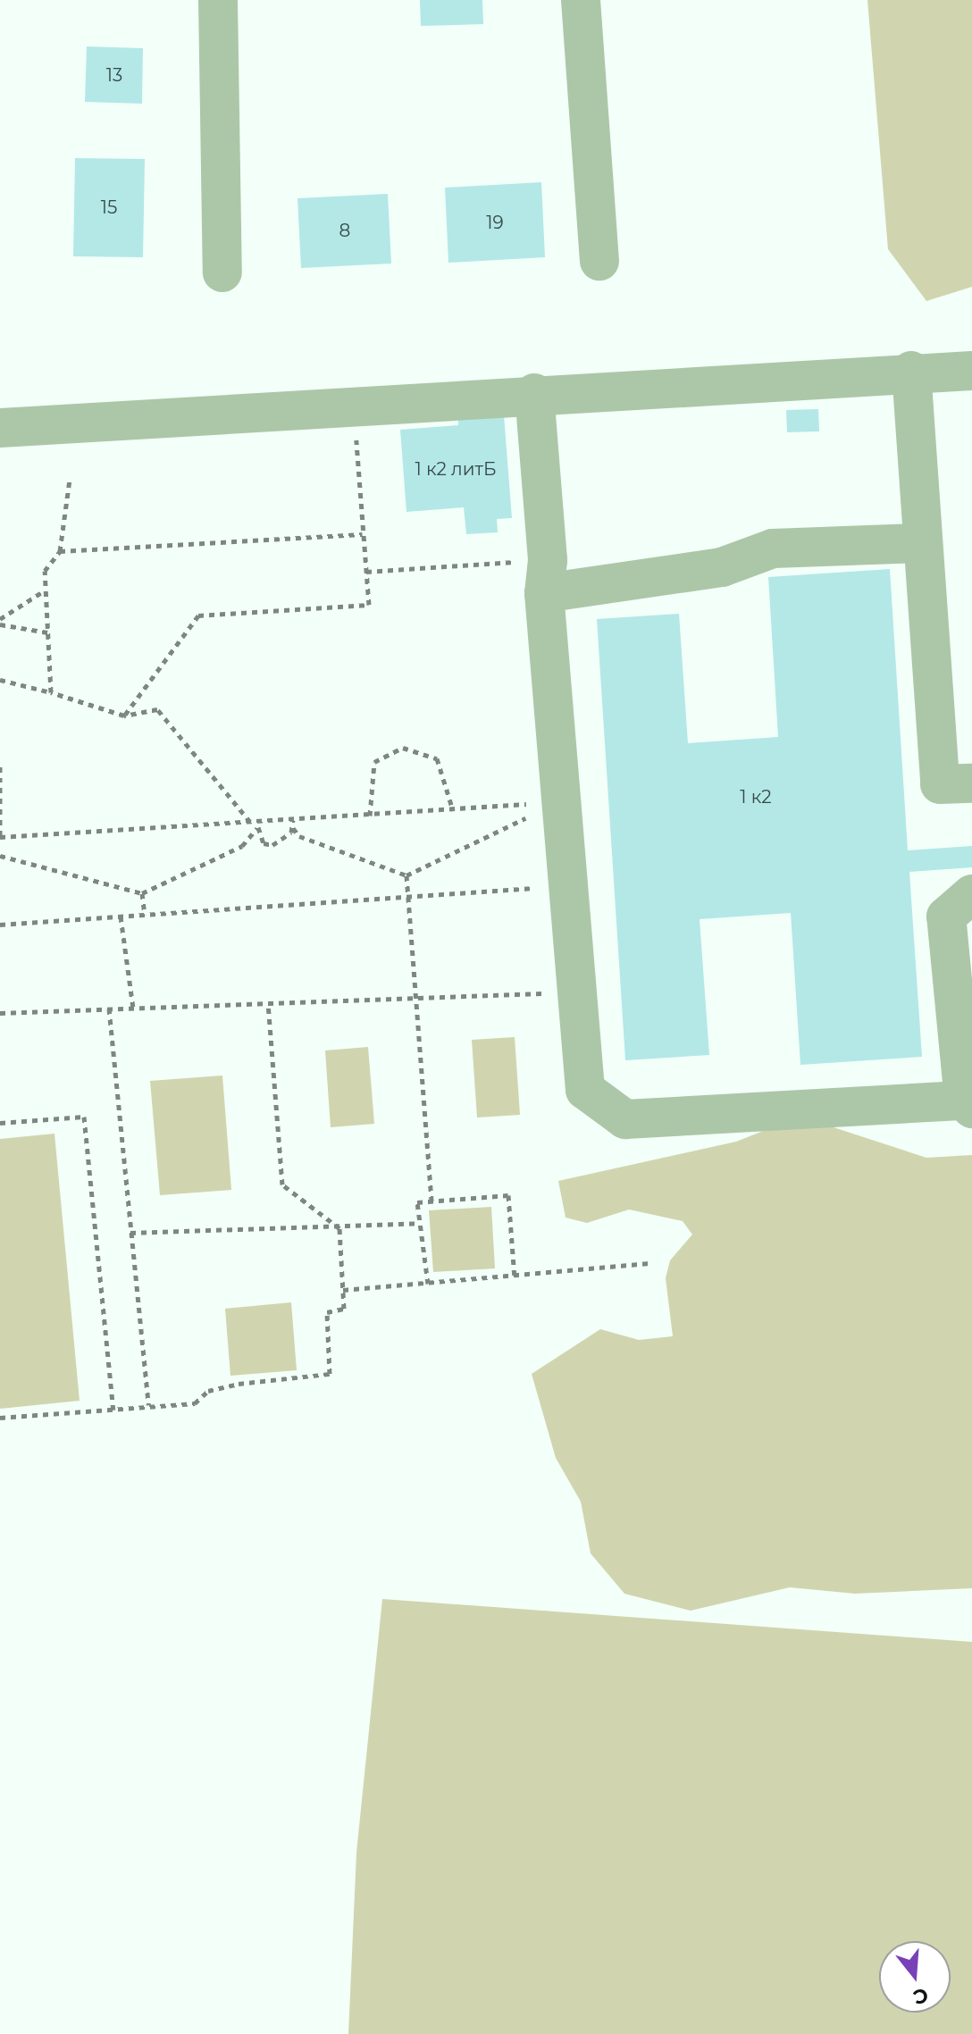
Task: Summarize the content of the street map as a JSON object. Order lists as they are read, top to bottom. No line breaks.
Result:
{"house_numbers":["13","15","19","8","1 к2 литБ","1 к2"],"north":"bottom"}
